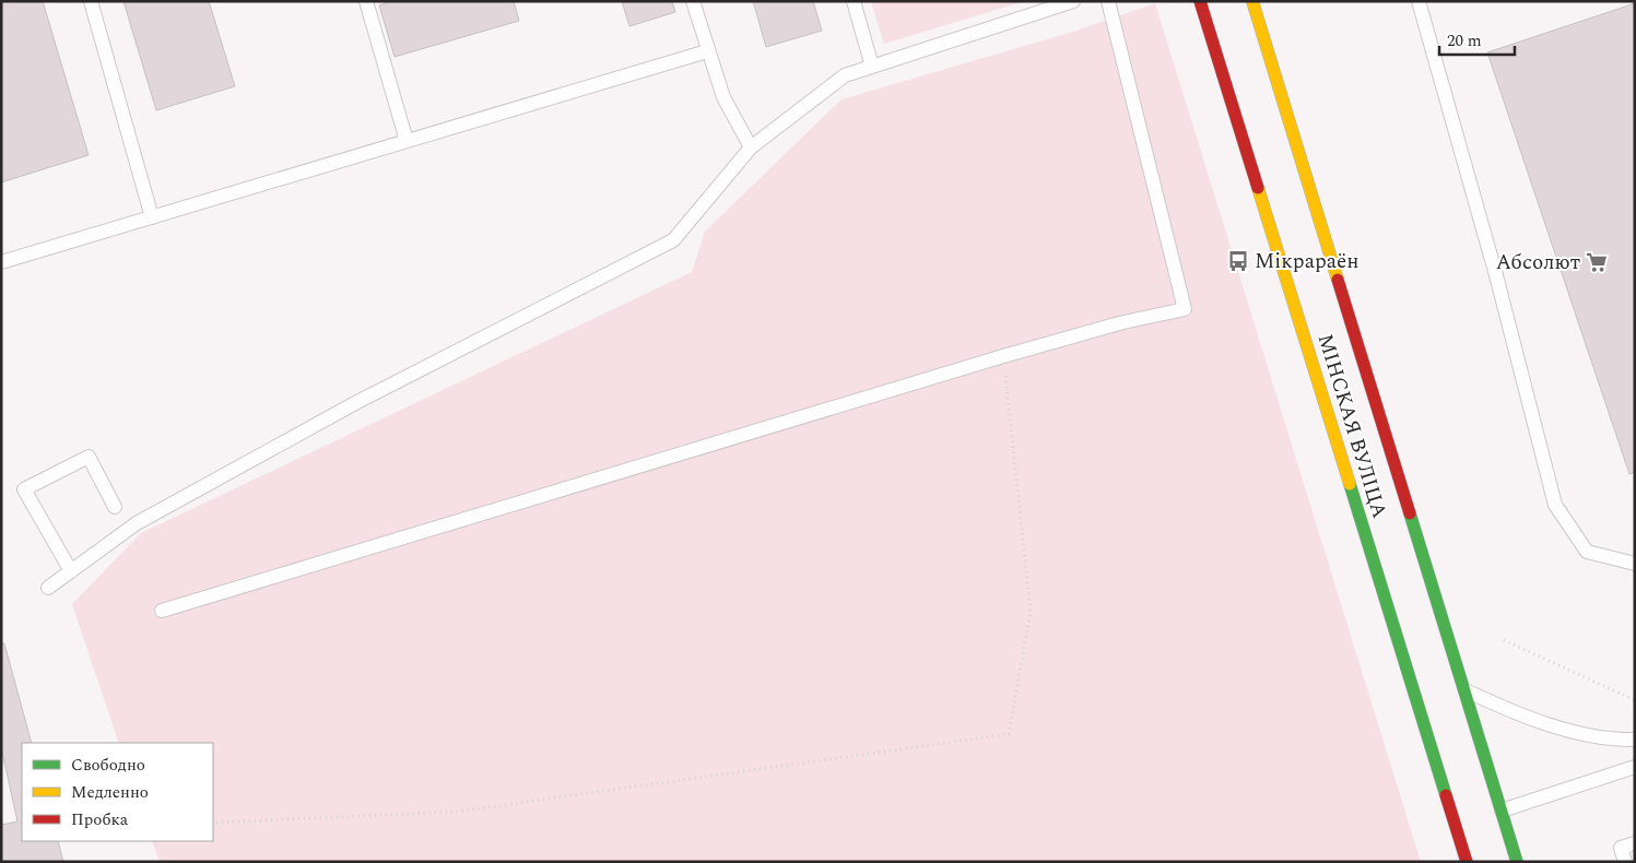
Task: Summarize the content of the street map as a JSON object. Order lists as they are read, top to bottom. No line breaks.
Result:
{"streets":{"main road":["МІНСКАЯ ВУЛІЦА"]},"places":{"bus stop":["Мікрараён"],"supermarket":["Абсолют"]},"legend":["Свободно","Медленно","Пробка"],"scale_bar":"20 m"}
